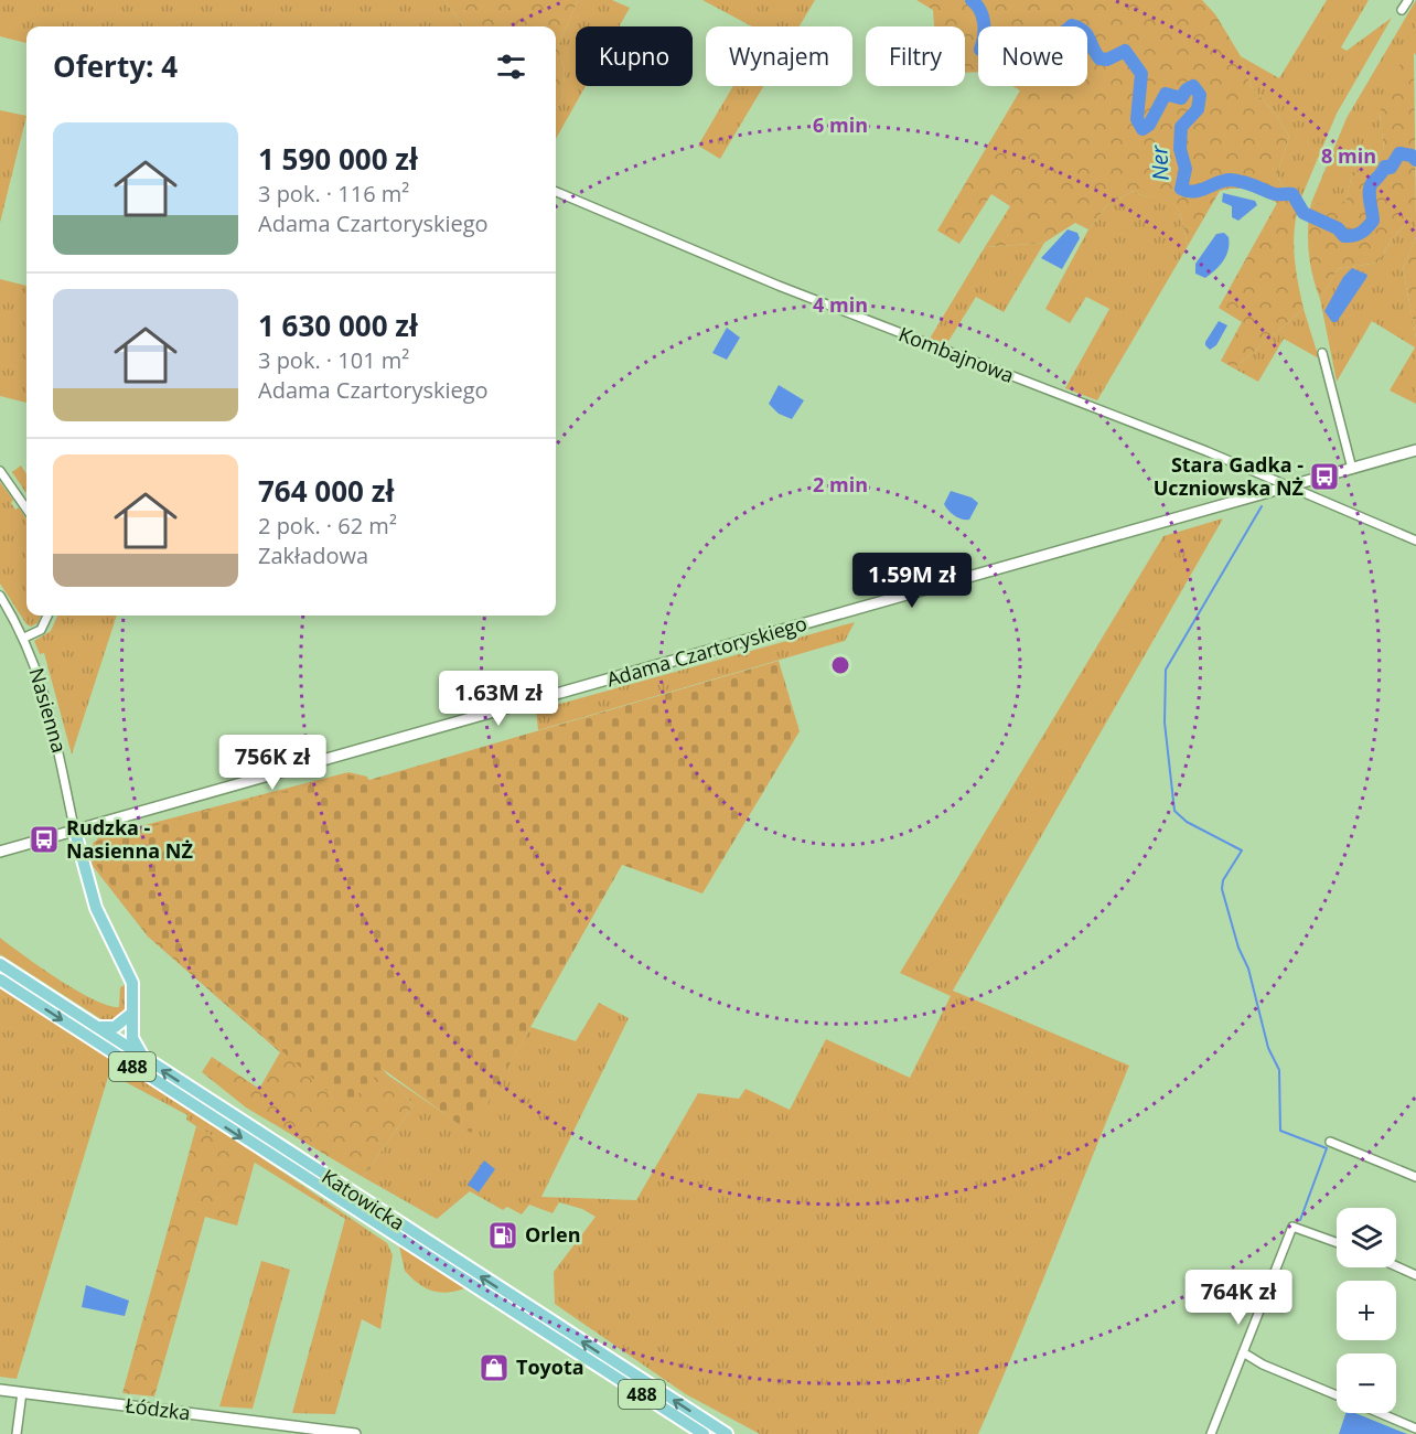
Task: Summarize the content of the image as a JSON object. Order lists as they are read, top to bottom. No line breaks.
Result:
{"streets":{"main road":["488","Katowicka"],"street":["Kombajnowa","Adama Czartoryskiego","Nasienna","Łódzka"]},"crossings":[["Kombajnowa","Adama Czartoryskiego"],["Adama Czartoryskiego","Nasienna"]],"water":["Ner"],"places":{"bus stop":["Stara Gadka - Uczniowska NŻ","Rudzka - Nasienna NŻ"],"fuel station":["Orlen"],"shop":["Toyota"]},"page":{"chip":["Kupno","Wynajem","Filtry","Nowe"],"heading":"Oferty: 4","list":[{"name":"1 590 000 zł","note":"3 pok. · 116 m² · Adama Czartoryskiego"},{"name":"1 630 000 zł","note":"3 pok. · 101 m² · Adama Czartoryskiego"},{"name":"764 000 zł","note":"2 pok. · 62 m² · Zakładowa"}],"price":["1.59M zł","1.63M zł","756K zł","764K zł"],"map_buttons":["+","−"]},"rings":["6 min","8 min","4 min","2 min"]}
